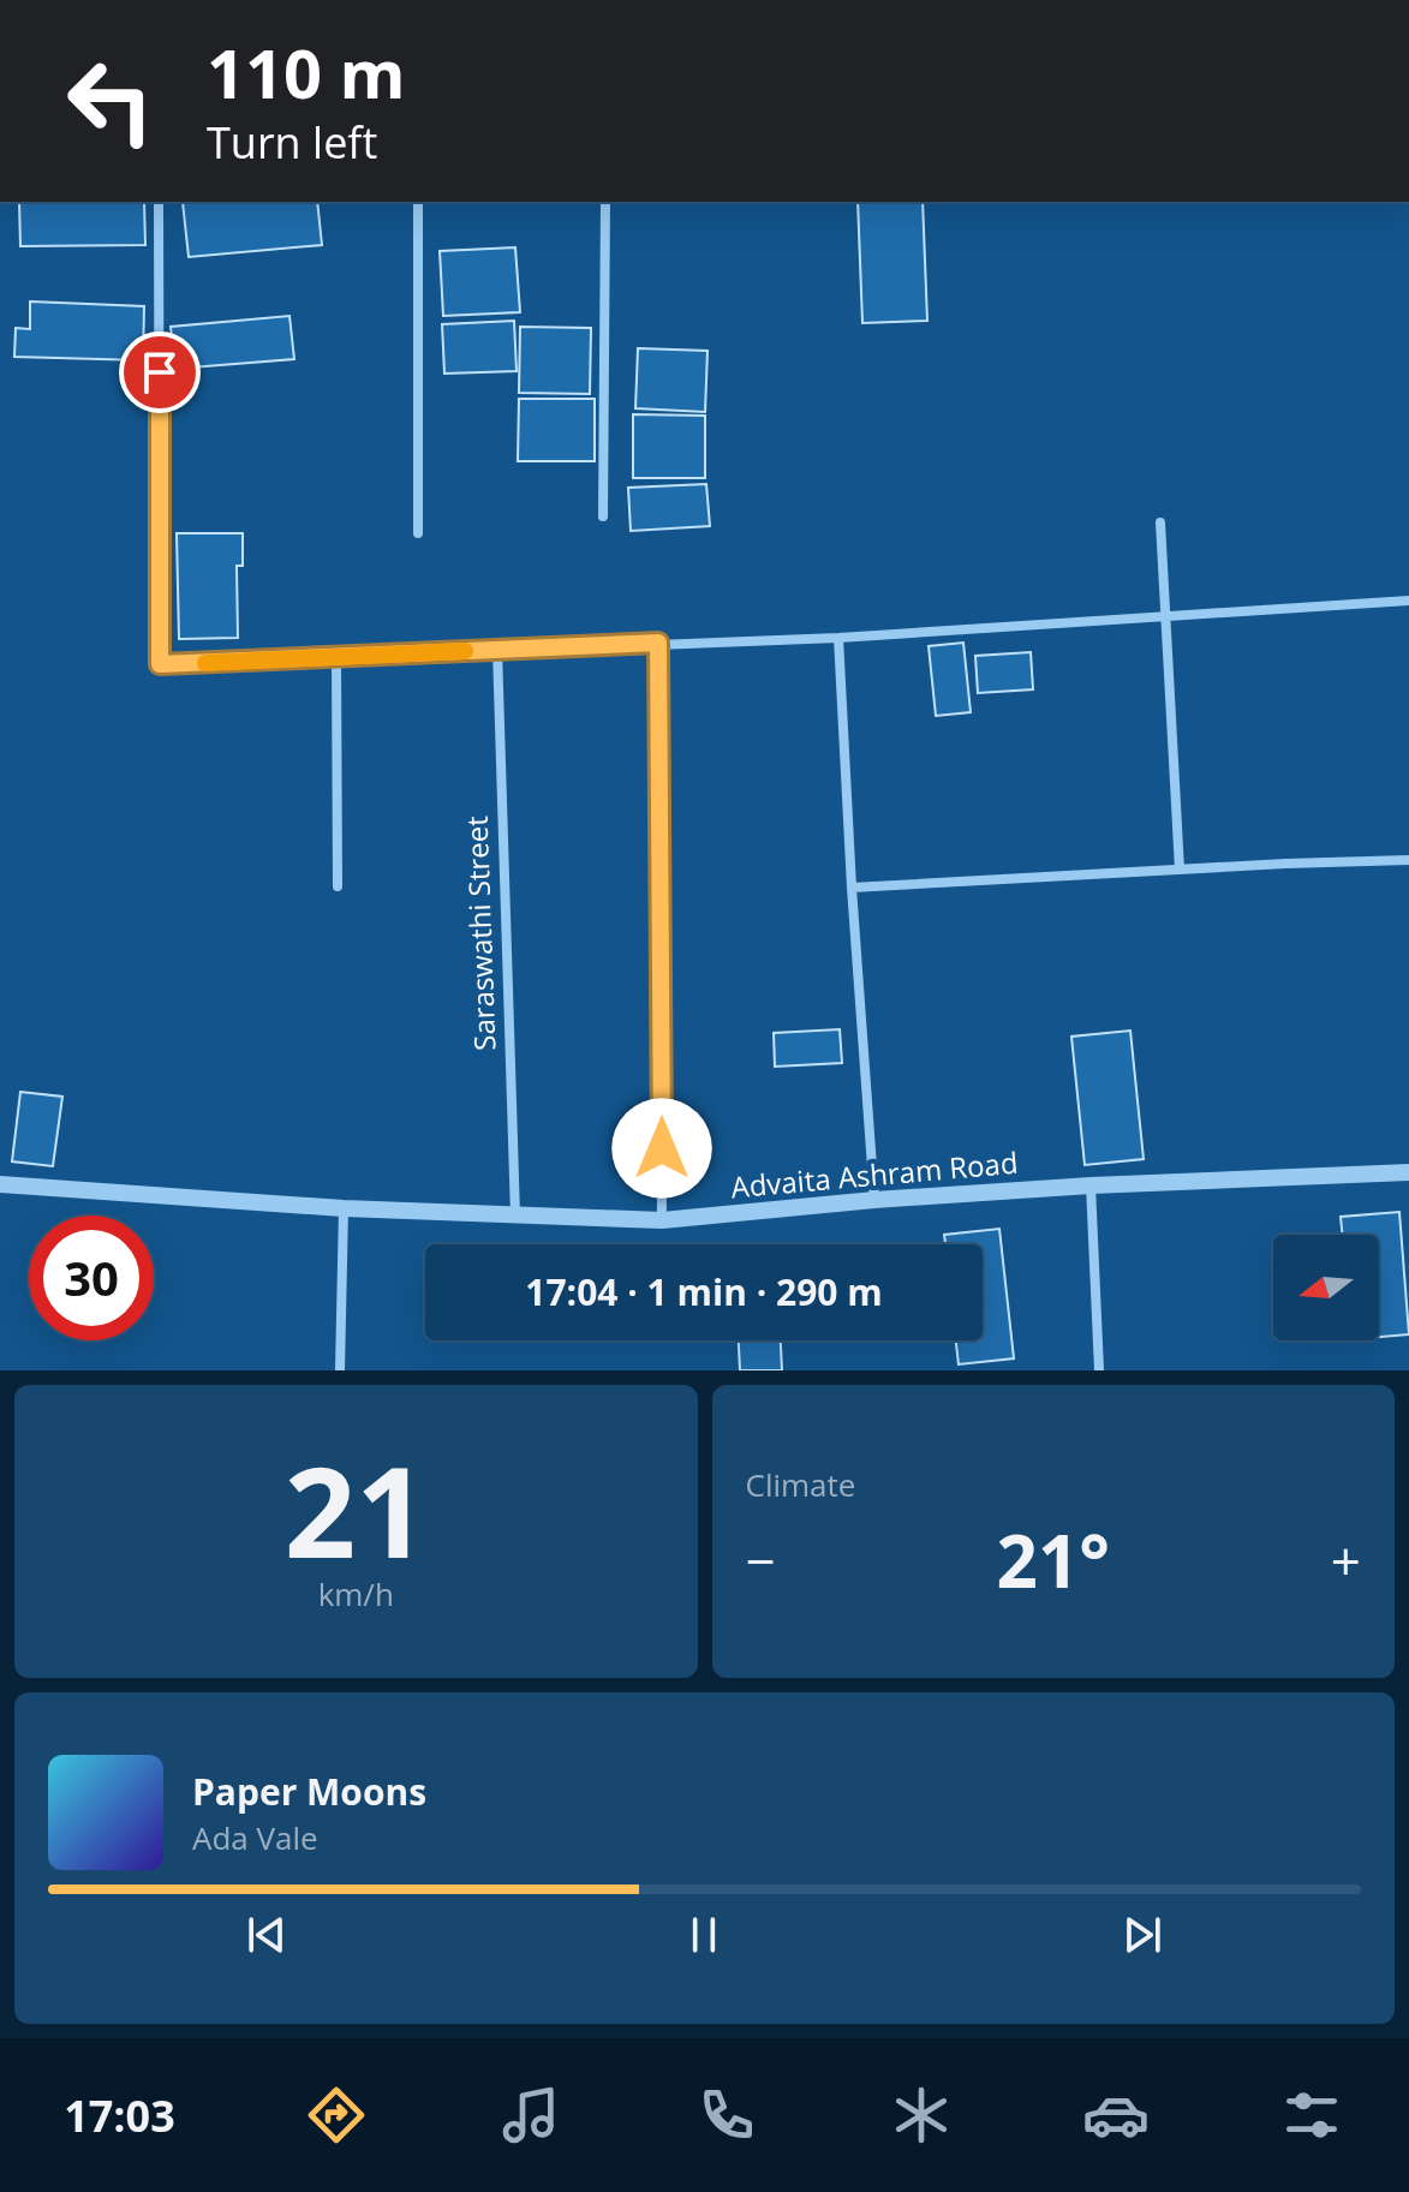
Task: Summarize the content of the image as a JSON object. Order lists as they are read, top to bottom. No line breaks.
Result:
{"streets":{"street":["Saraswathi Street","Advaita Ashram Road"]},"crossings":[["Saraswathi Street","Advaita Ashram Road"]],"north":"left","page":{"turn":["110 m","Turn left"],"limit":"30","trip":"17:04 · 1 min · 290 m","tile":[["21","km/h"],"Climate"],"heat":["−","21°","+"],"song":["Paper Moons","Ada Vale"],"tabs":"17:03"}}
